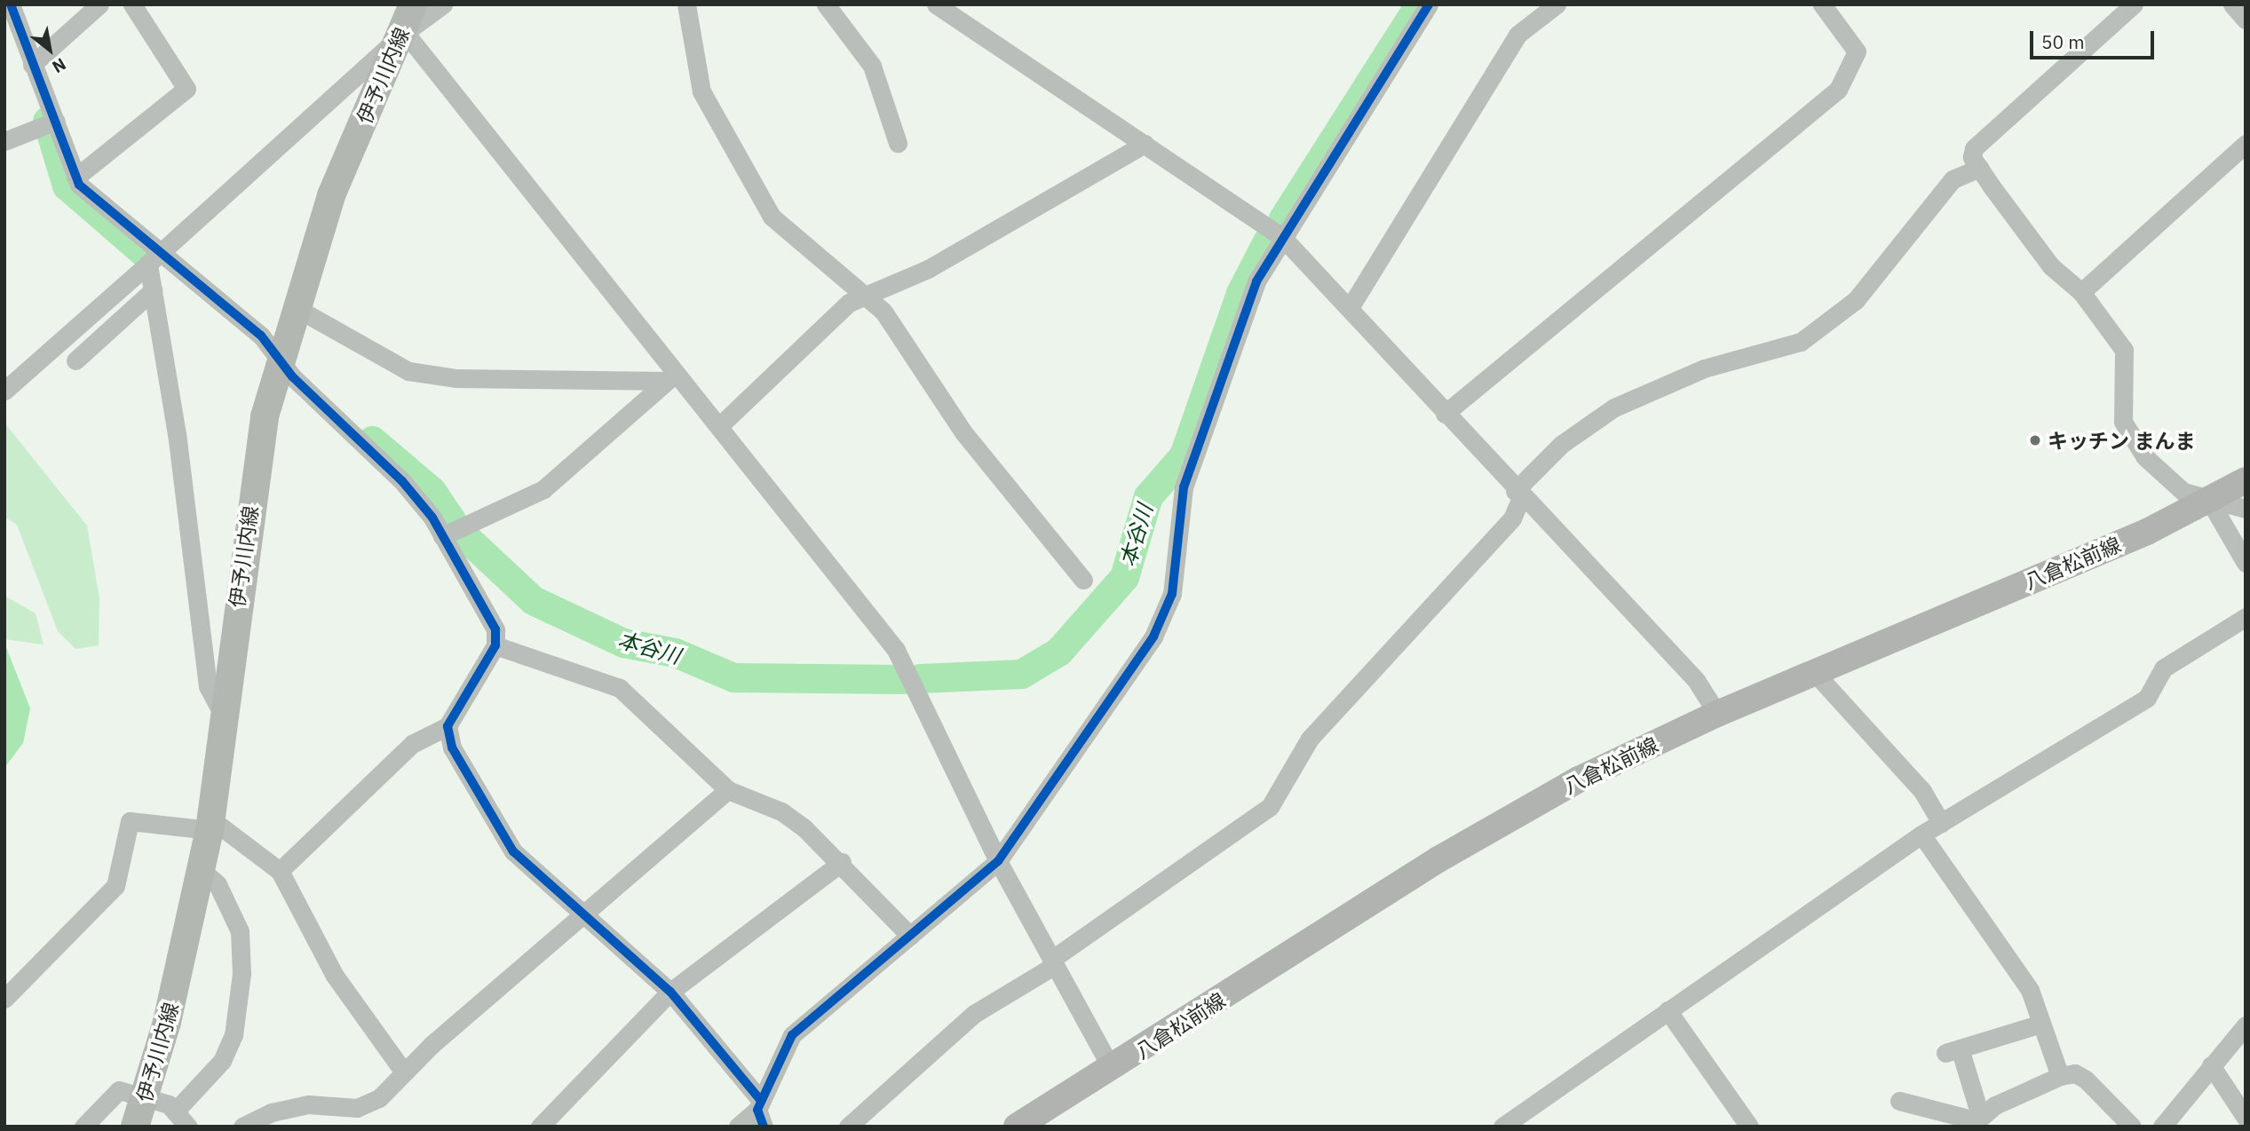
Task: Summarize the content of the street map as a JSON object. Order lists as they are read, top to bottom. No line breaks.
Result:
{"streets":{"main road":["伊予川内線","八倉松前線"]},"water":["本谷川"],"places":["キッチン まんま"],"scale_bar":"50 m","north":"bottom right"}
